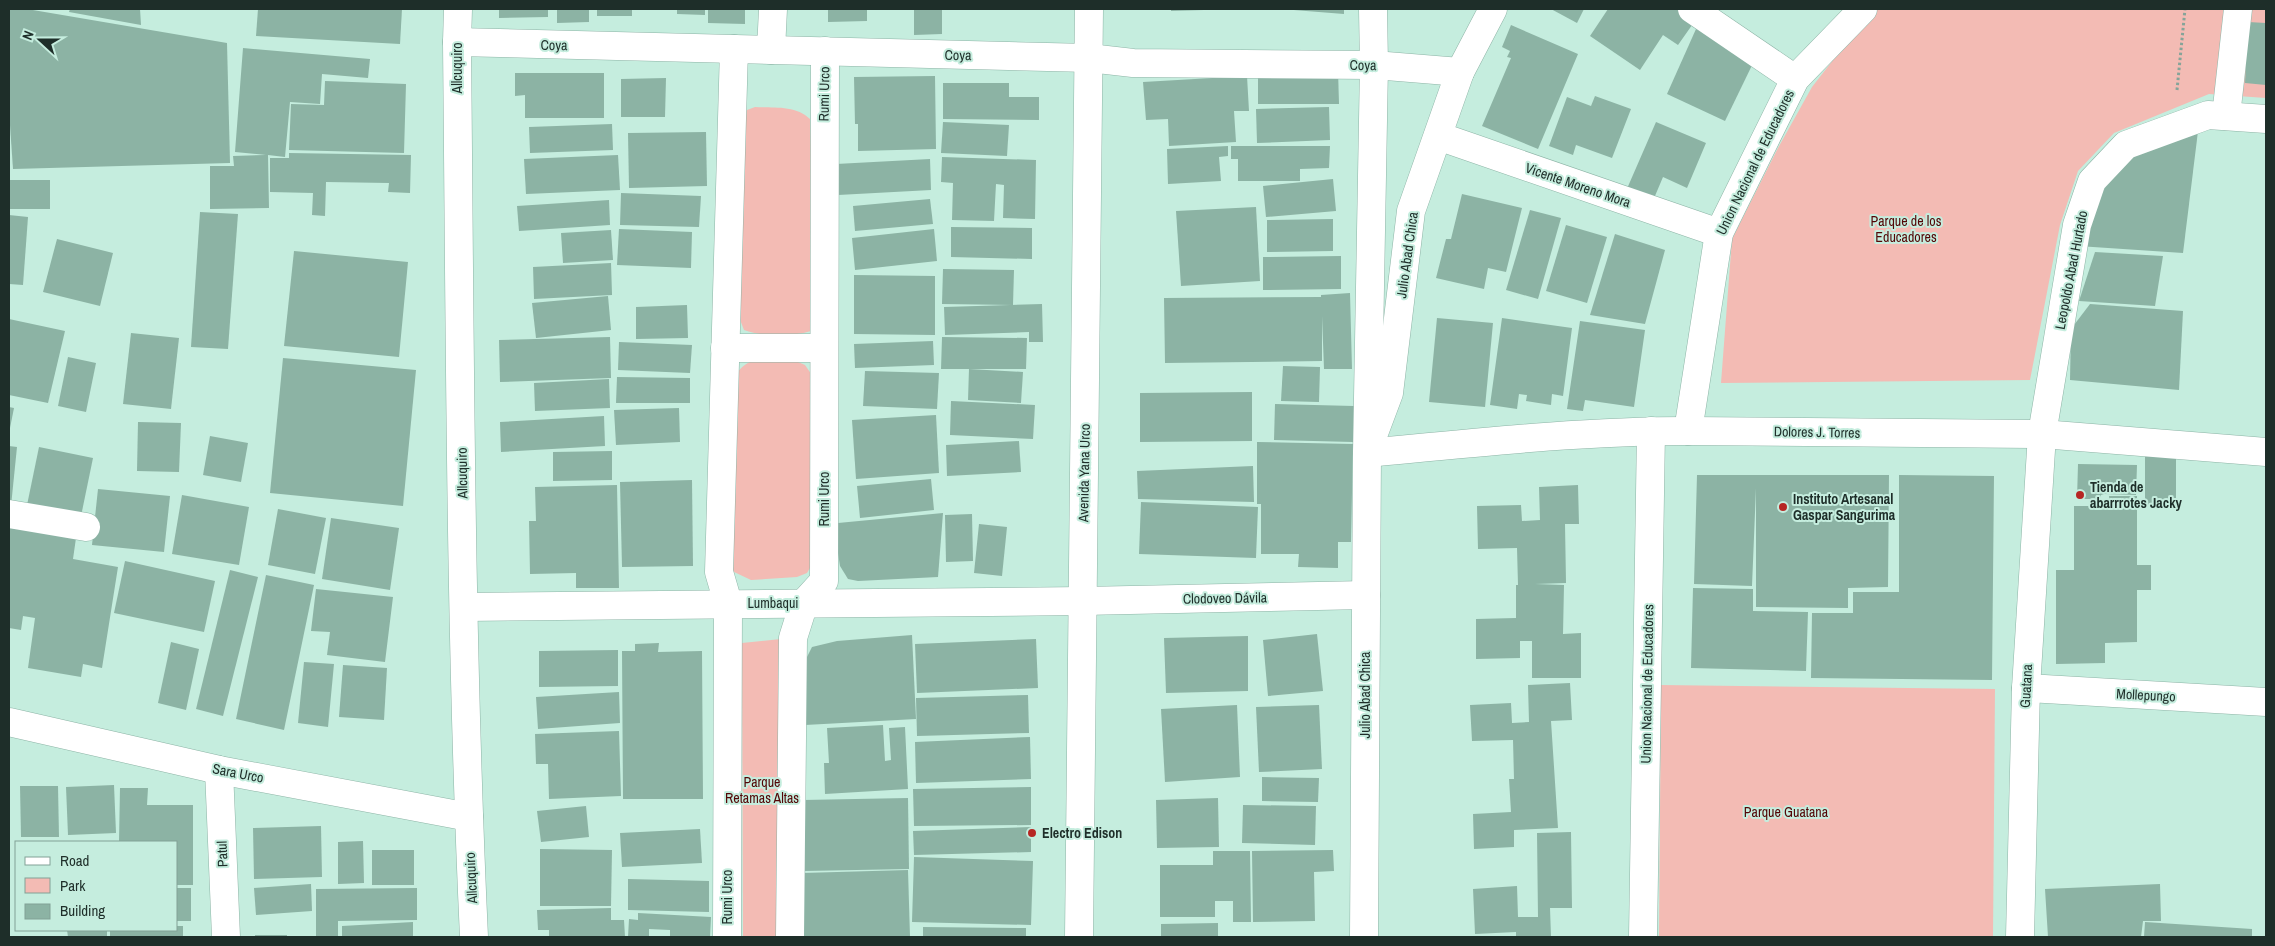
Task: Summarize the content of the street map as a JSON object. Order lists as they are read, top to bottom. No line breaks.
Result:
{"streets":{"street":["Coya","Allcuquiro","Rumi Urco","Union Nacional de Educadores","Vicente Moreno Mora","Julio Abad Chica","Leopoldo Abad Hurtado","Dolores J. Torres","Avenida Yana Urco","Clodoveo Dávila","Lumbaqui","Guatana","Mollepungo","Sara Urco","Patul"]},"crossings":[["Coya","Allcuquiro"],["Coya","Rumi Urco"],["Coya","Julio Abad Chica"],["Coya","Avenida Yana Urco"],["Allcuquiro","Lumbaqui"],["Allcuquiro","Sara Urco"],["Rumi Urco","Lumbaqui"],["Union Nacional de Educadores","Vicente Moreno Mora"],["Union Nacional de Educadores","Dolores J. Torres"],["Vicente Moreno Mora","Julio Abad Chica"],["Julio Abad Chica","Dolores J. Torres"],["Julio Abad Chica","Clodoveo Dávila"],["Leopoldo Abad Hurtado","Dolores J. Torres"],["Leopoldo Abad Hurtado","Guatana"],["Dolores J. Torres","Guatana"],["Avenida Yana Urco","Clodoveo Dávila"],["Avenida Yana Urco","Lumbaqui"],["Clodoveo Dávila","Lumbaqui"],["Guatana","Mollepungo"],["Sara Urco","Patul"]],"parks":["Parque de los Educadores","Parque Retamas Altas","Parque Guatana"],"places":["Tienda de abarrrotes Jacky","Instituto Artesanal Gaspar Sangurima","Electro Edison"],"legend":["Road","Park","Building"],"north":"left"}
